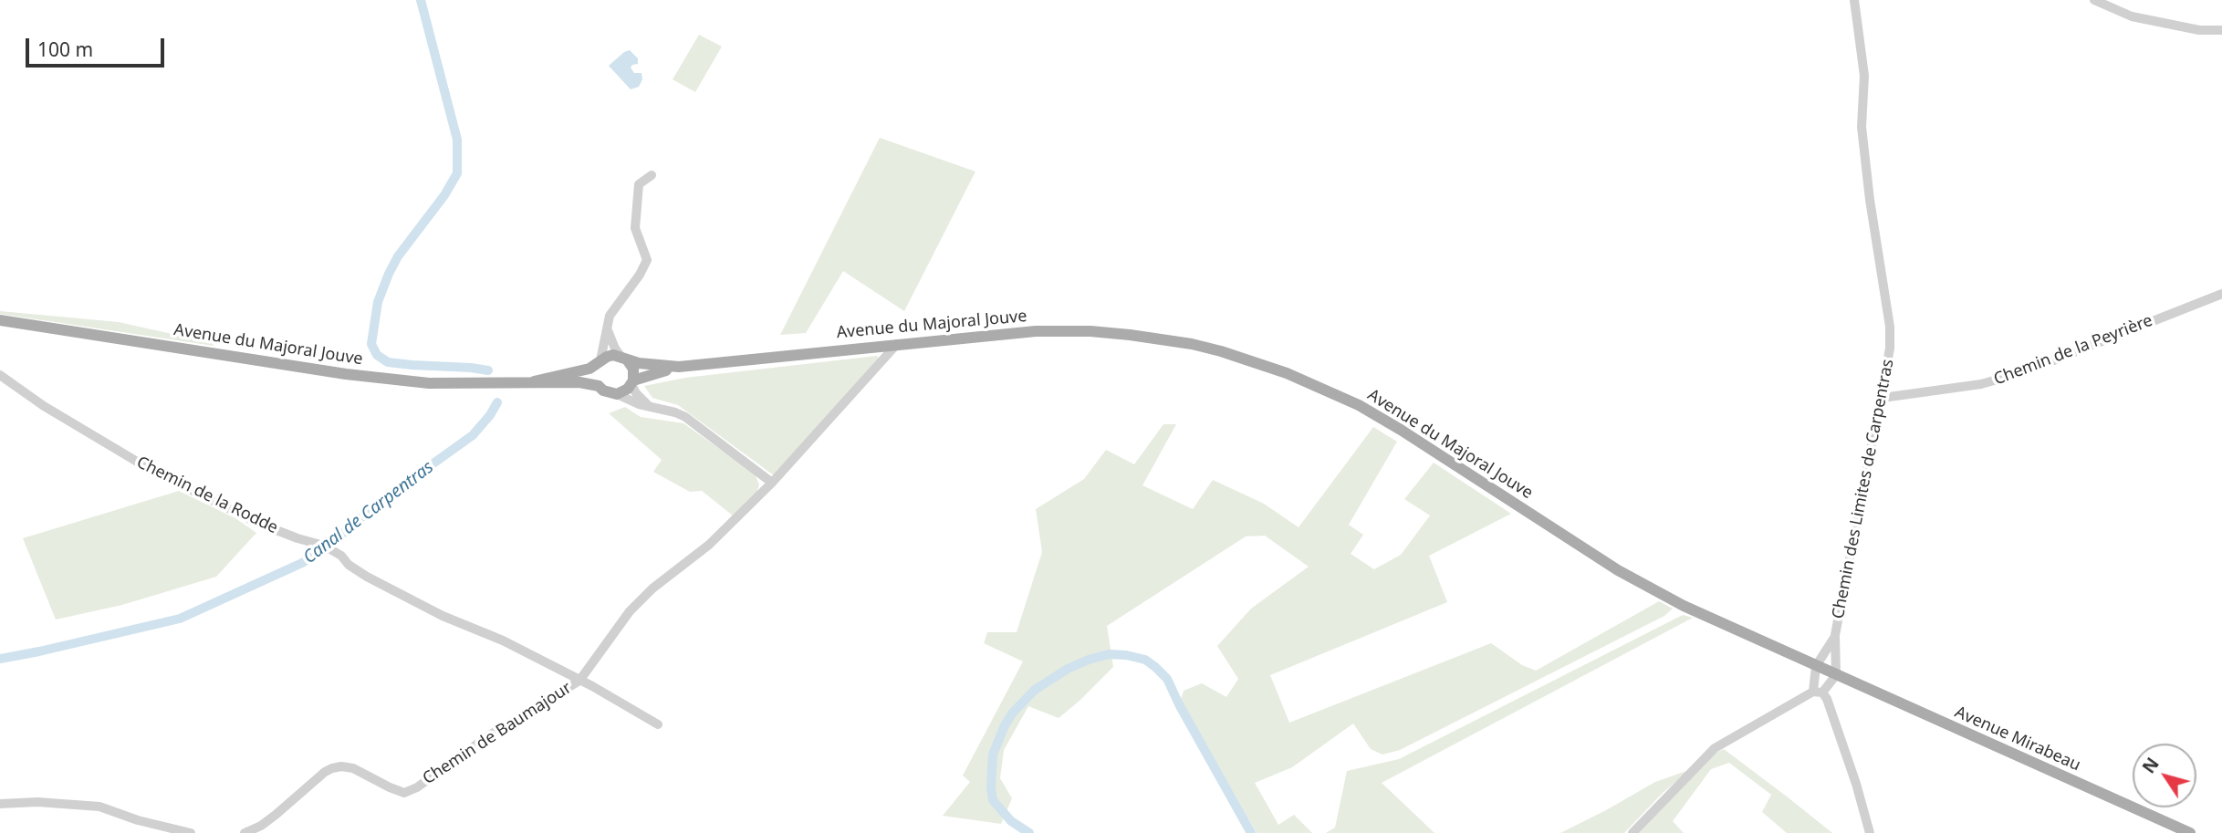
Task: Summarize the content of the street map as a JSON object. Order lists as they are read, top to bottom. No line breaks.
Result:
{"streets":{"main road":["Avenue du Majoral Jouve","Avenue Mirabeau"],"street":["Chemin de la Peyrière","Chemin des Limites de Carpentras","Chemin de la Rodde","Chemin de Baumajour"]},"crossings":[["Avenue du Majoral Jouve","Chemin des Limites de Carpentras"],["Avenue du Majoral Jouve","Chemin de Baumajour"],["Avenue du Majoral Jouve","Avenue Mirabeau"],["Chemin de la Peyrière","Chemin des Limites de Carpentras"],["Chemin des Limites de Carpentras","Avenue Mirabeau"],["Chemin de la Rodde","Chemin de Baumajour"]],"water":["Canal de Carpentras"],"scale_bar":"100 m","north":"top left"}
